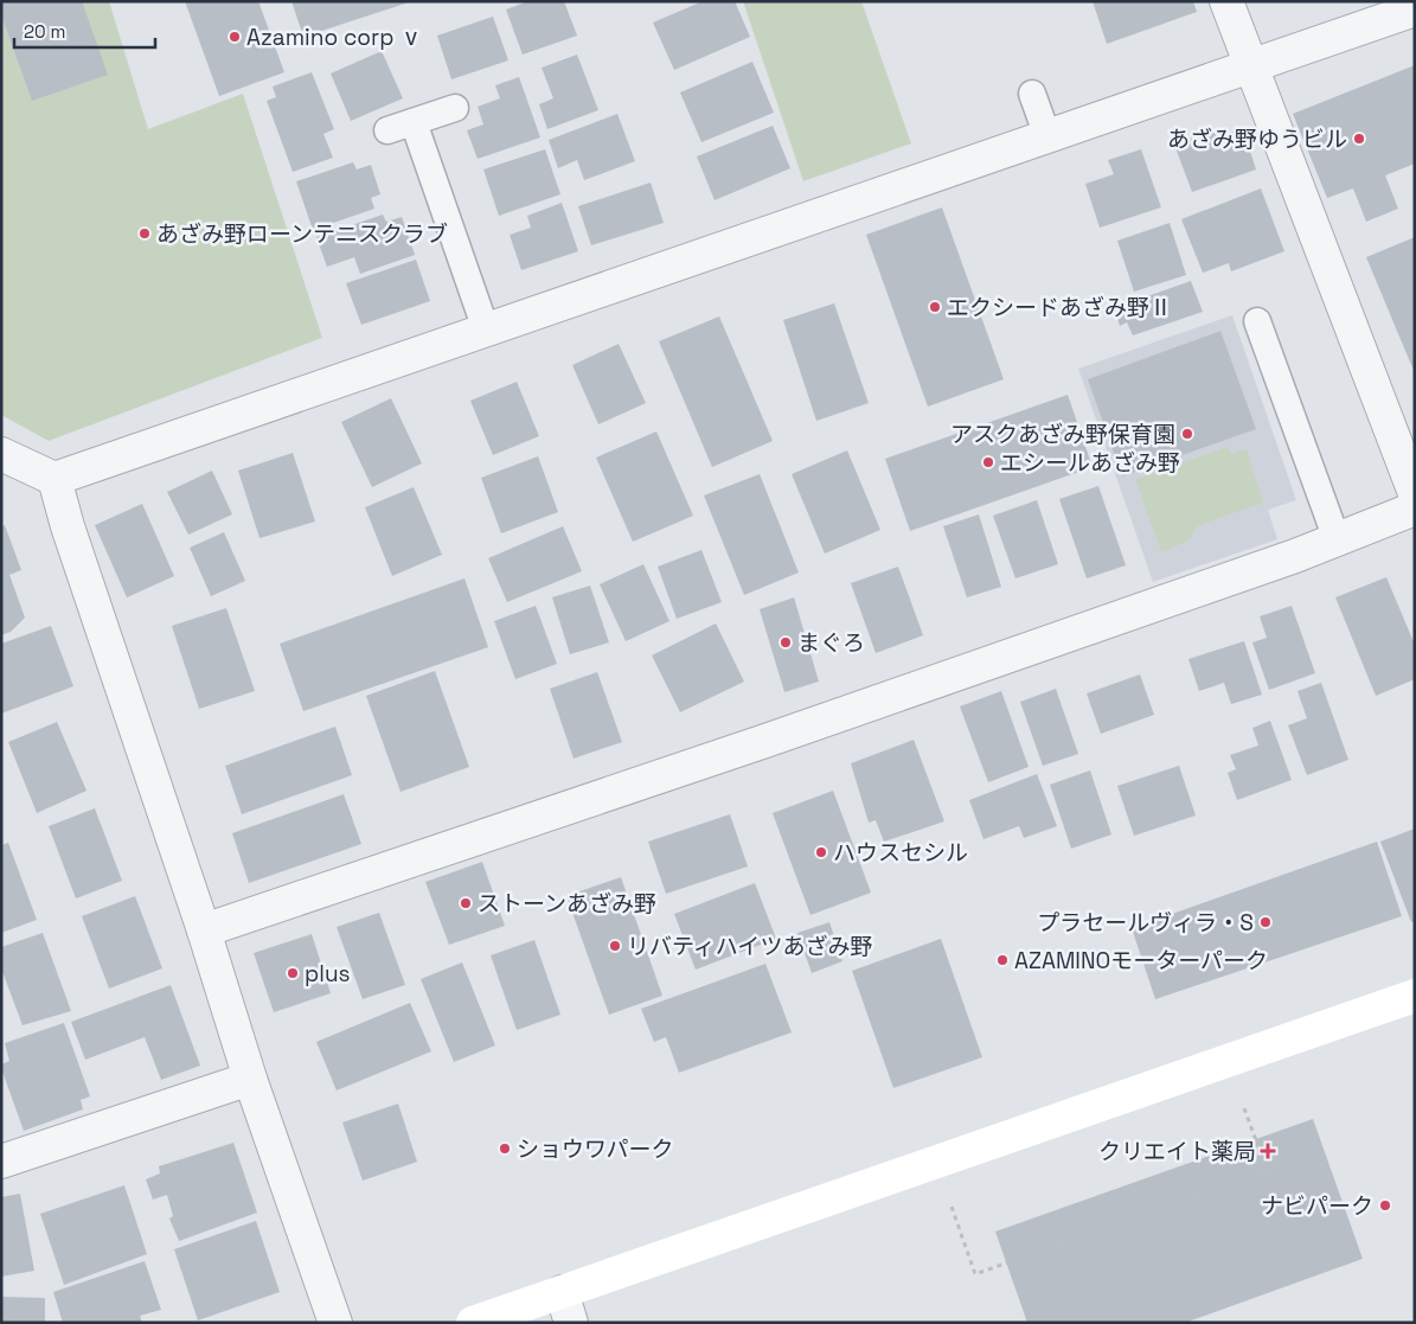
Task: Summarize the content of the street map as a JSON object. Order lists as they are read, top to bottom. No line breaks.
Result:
{"places":{"other":["Azamino corp ⅴ","あざみ野ゆうビル","あざみ野ローンテニスクラブ","エクシードあざみ野Ⅱ","アスクあざみ野保育園","エシールあざみ野","まぐろ","ハウスセシル","ストーンあざみ野","プラセールヴィラ・S","リバティハイツあざみ野","AZAMINOモーターパーク","plus","ショウワパーク","ナビパーク"],"health":["クリエイト薬局"]},"scale_bar":"20 m"}
